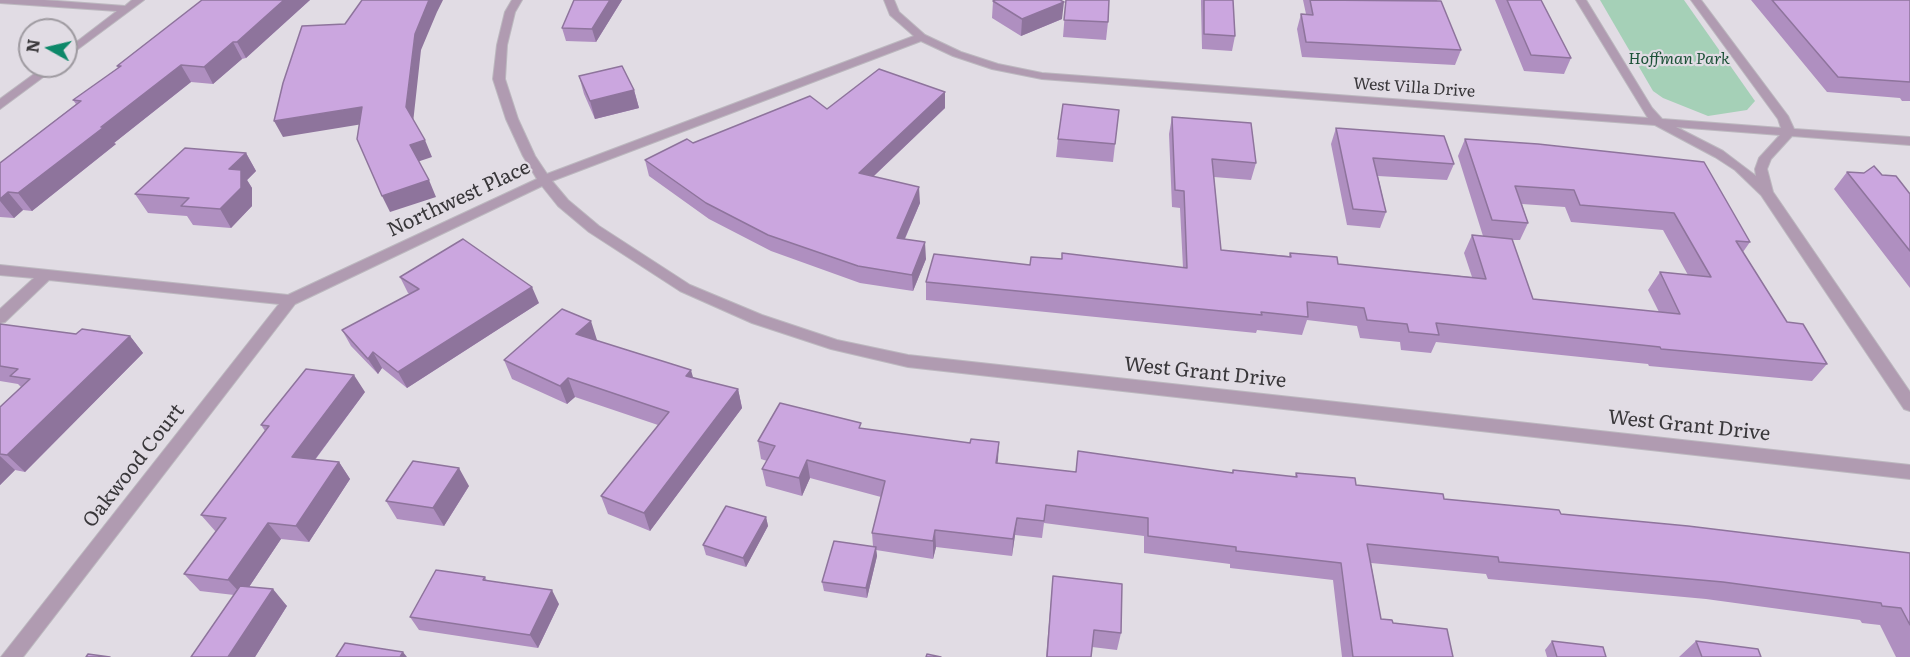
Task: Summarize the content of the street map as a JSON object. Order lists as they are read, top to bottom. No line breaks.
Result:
{"streets":{"street":["West Villa Drive","Northwest Place","West Grant Drive","Oakwood Court"]},"crossings":[["West Villa Drive","Northwest Place"],["Northwest Place","West Grant Drive"],["Northwest Place","Oakwood Court"]],"parks":["Hoffman Park"],"north":"left"}
